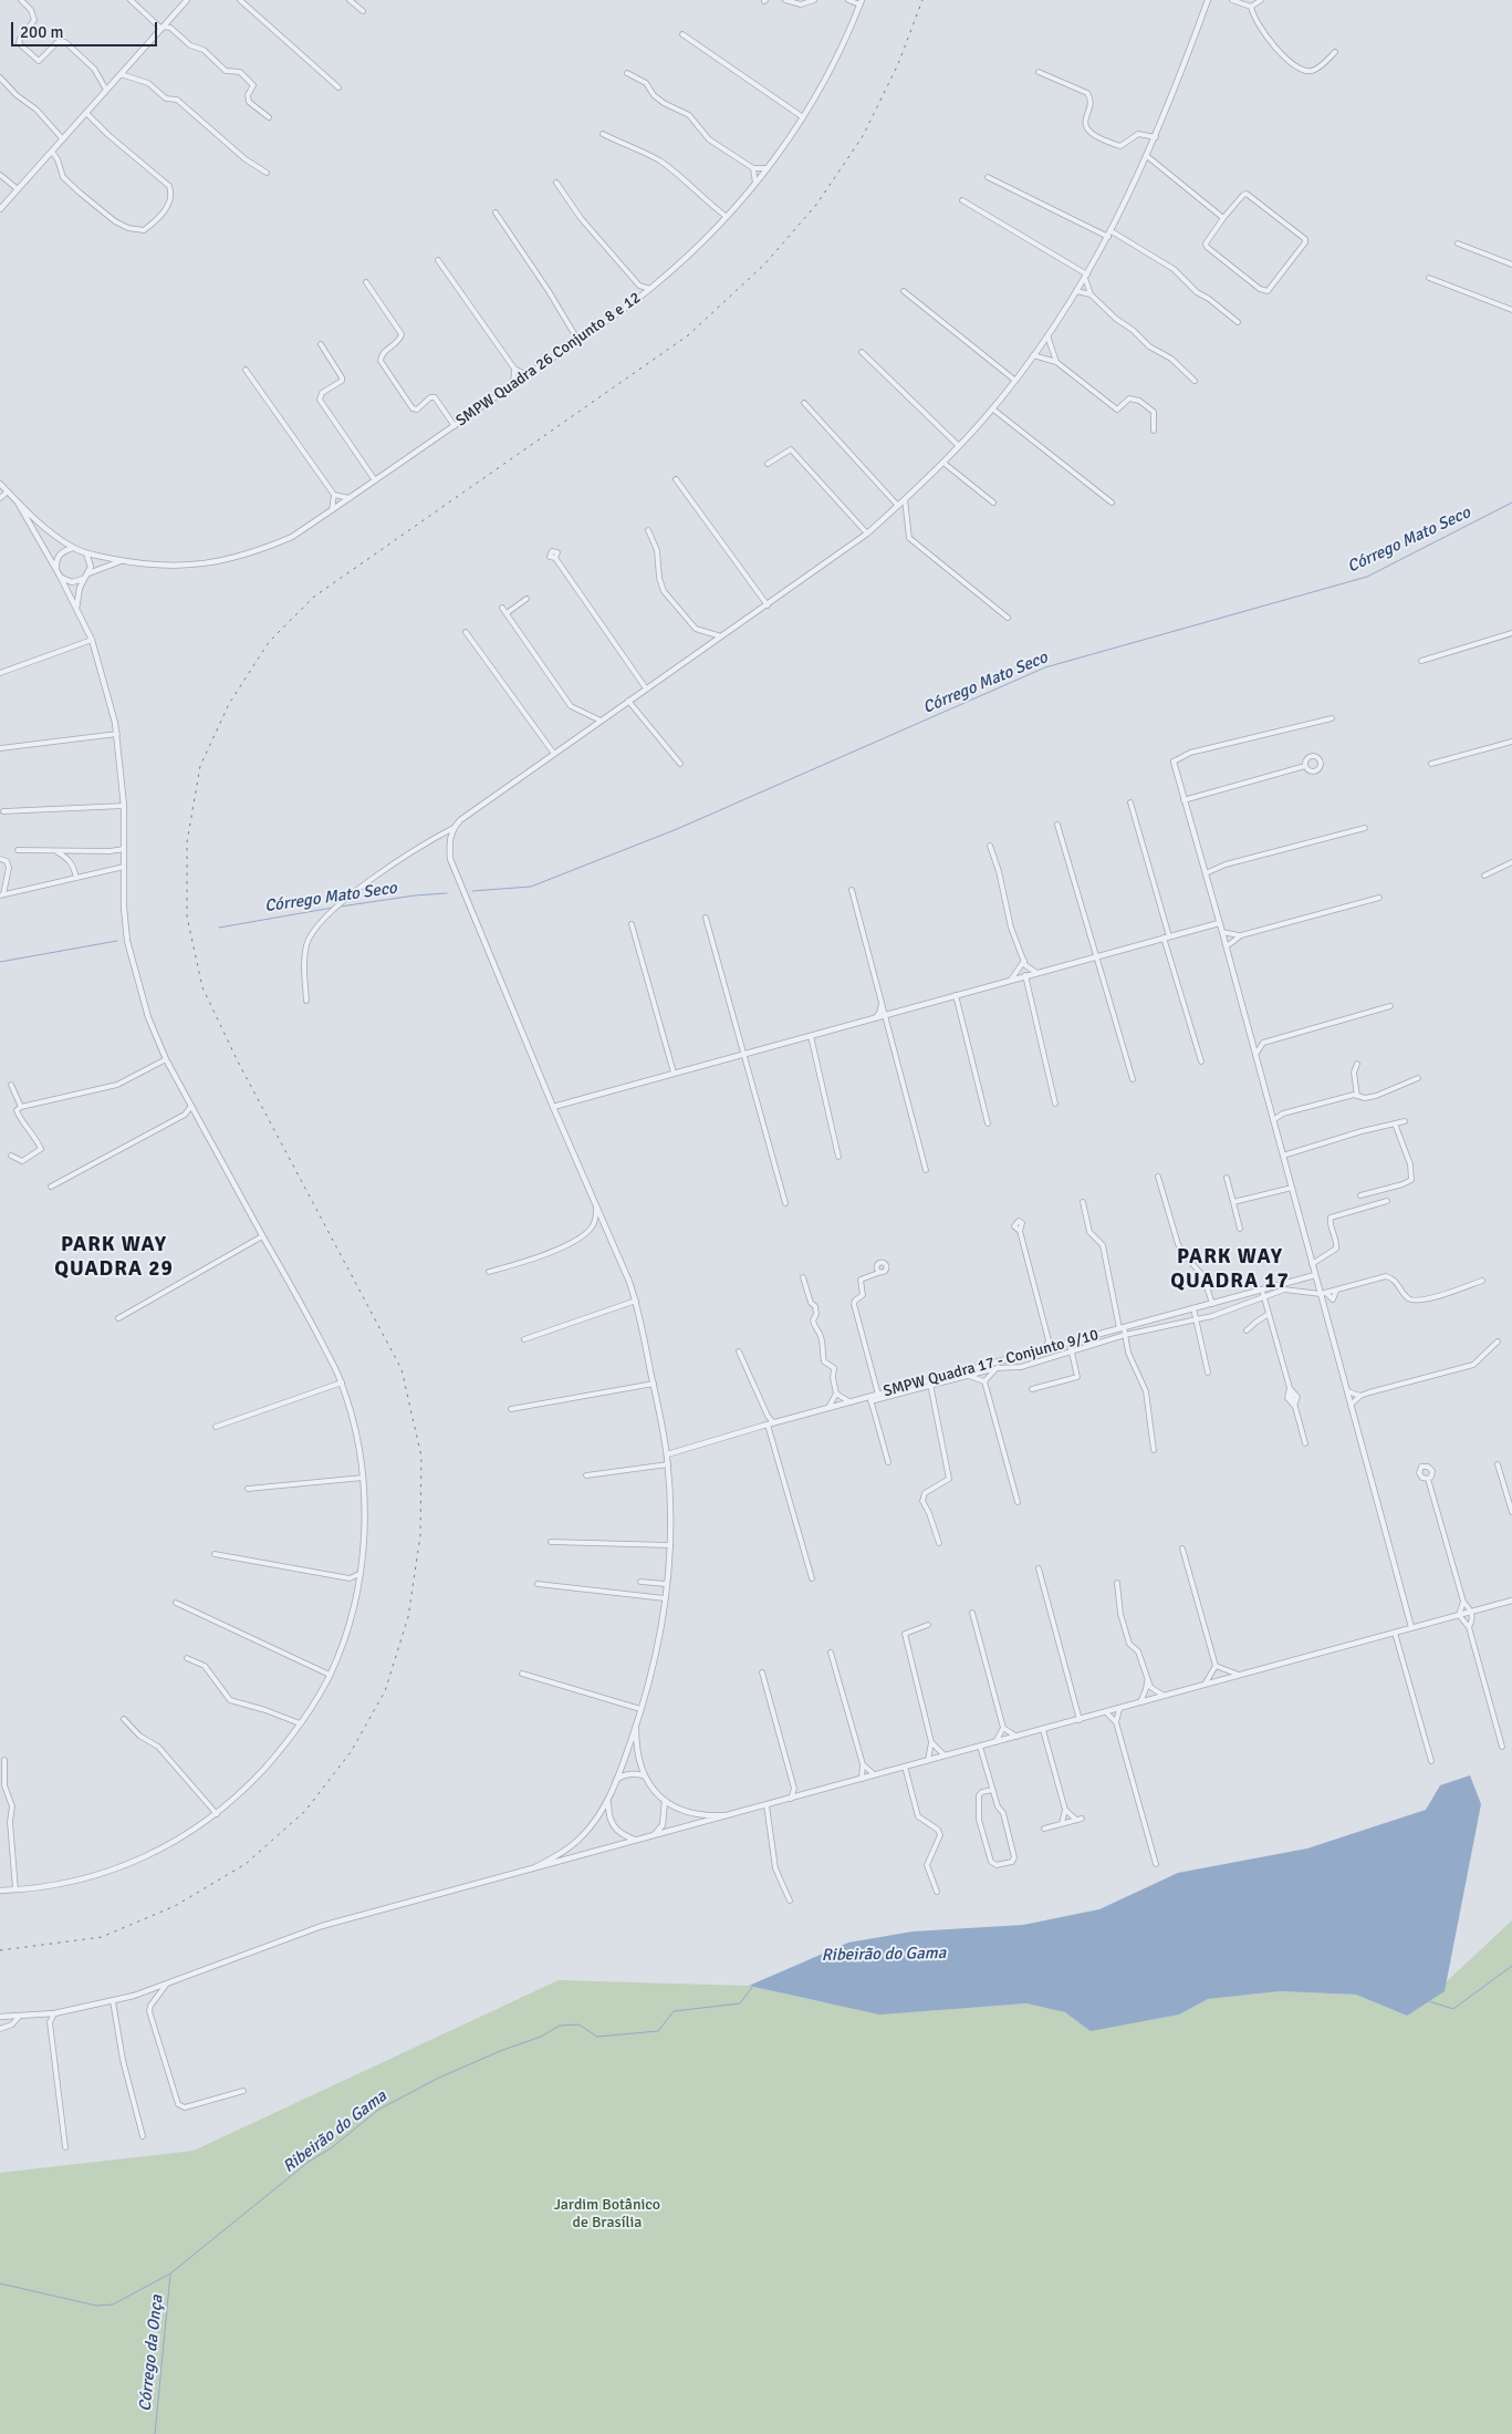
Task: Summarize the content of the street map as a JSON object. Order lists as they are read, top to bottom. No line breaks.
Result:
{"streets":{"street":["SMPW Quadra 26 Conjunto 8 e 12","SMPW Quadra 17 - Conjunto 9/10"]},"districts":["PARK WAY QUADRA 29","PARK WAY QUADRA 17"],"water":["Córrego Mato Seco","Ribeirão do Gama","Córrego da Onça"],"parks":["Jardim Botânico de Brasília"],"scale_bar":"200 m"}
